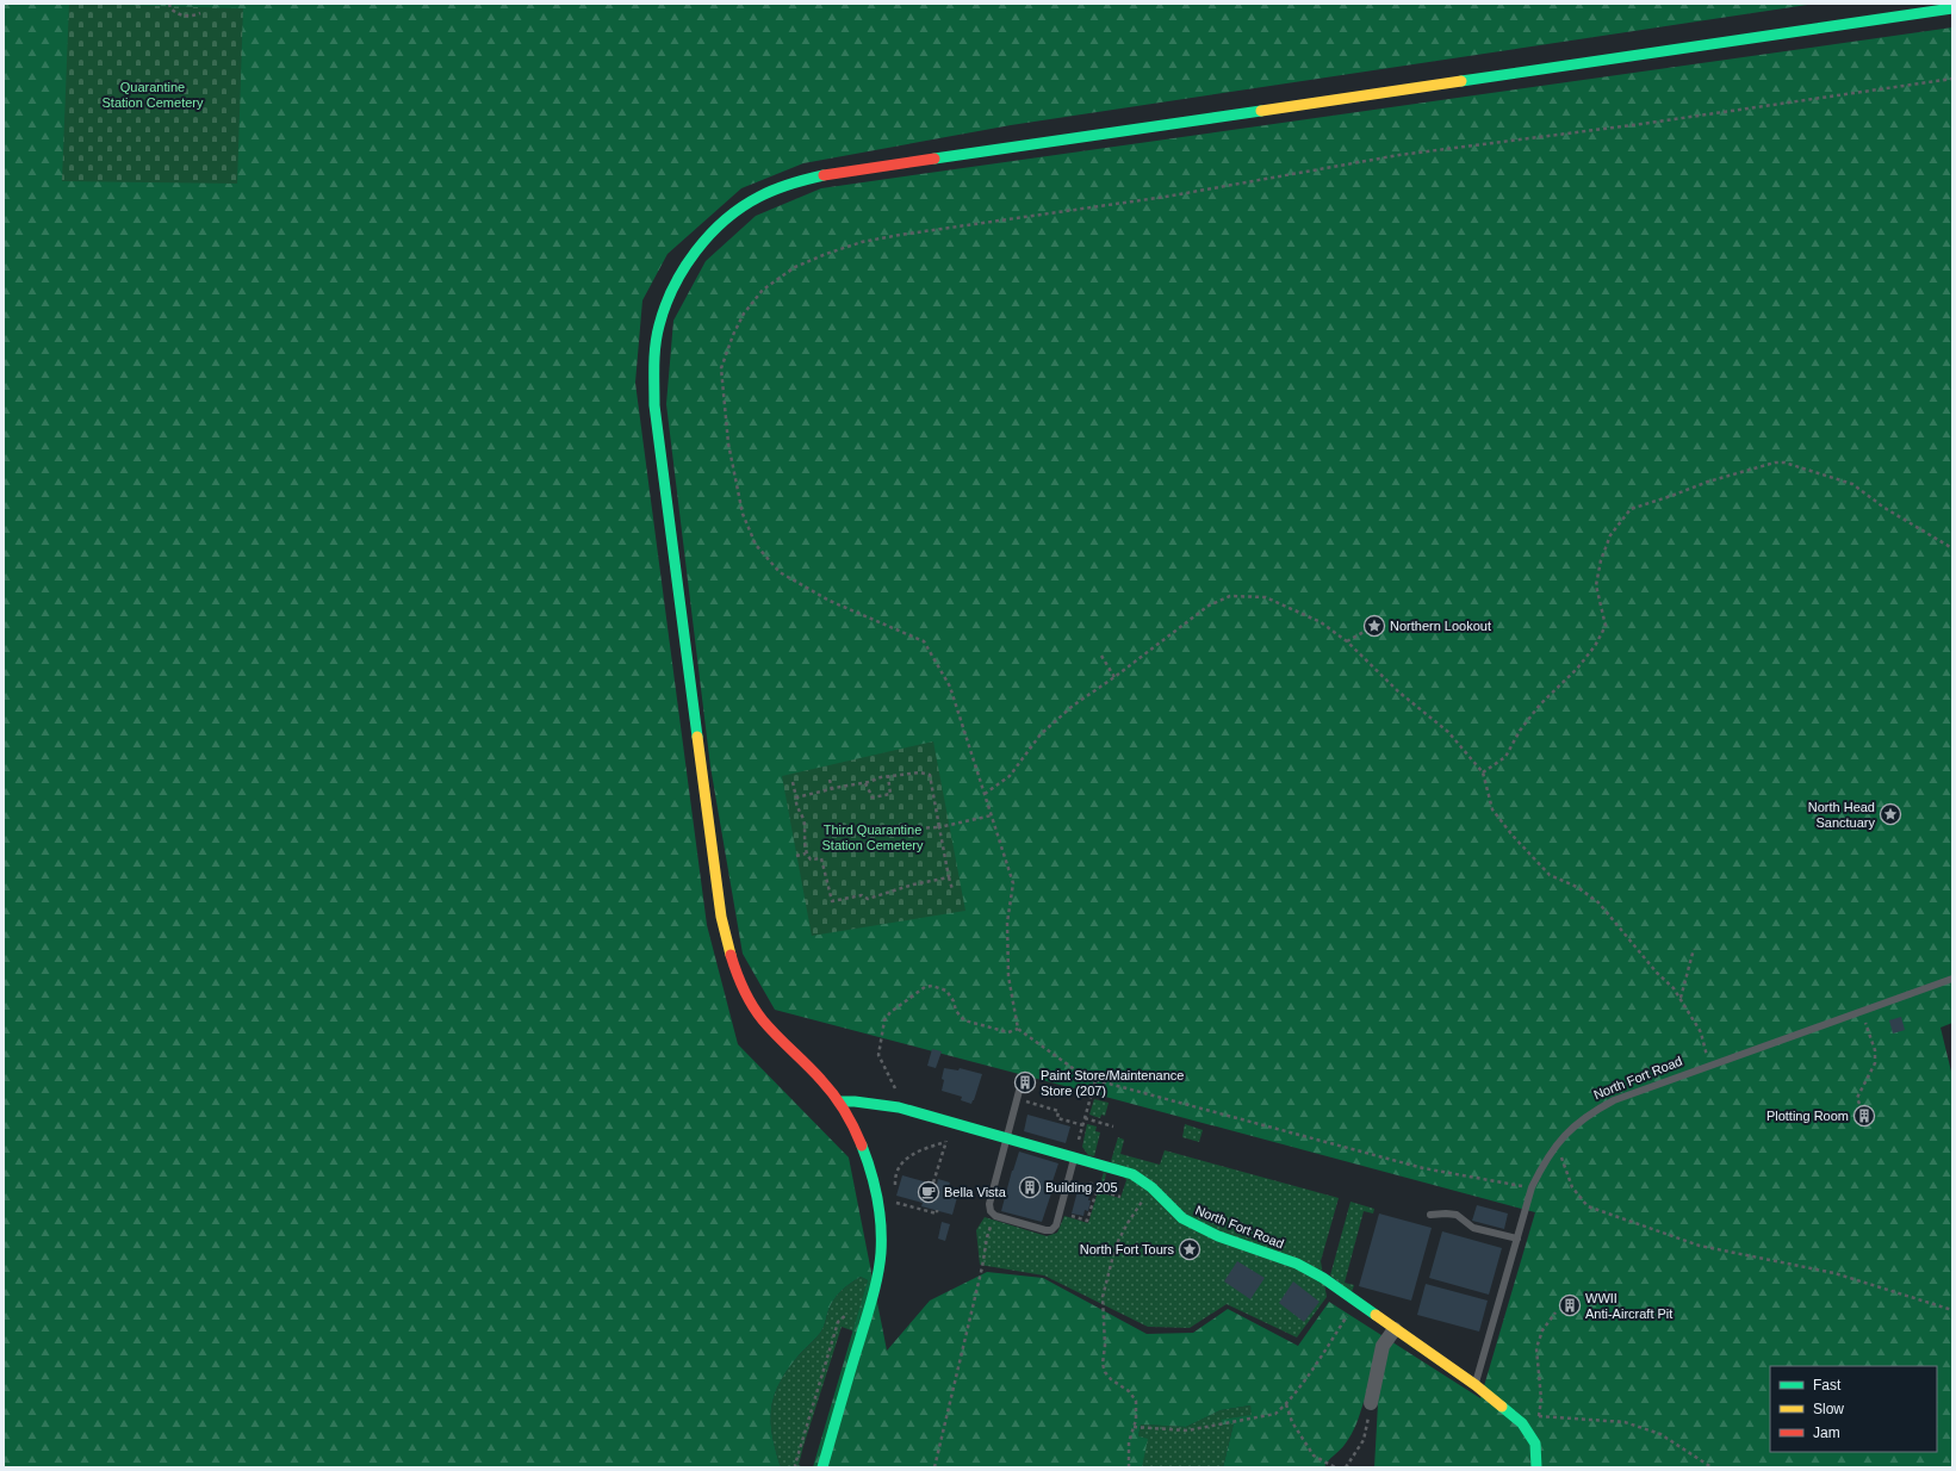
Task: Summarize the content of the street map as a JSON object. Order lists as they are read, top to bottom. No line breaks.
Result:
{"streets":{"street":["North Fort Road"]},"parks":["Quarantine Station Cemetery","Third Quarantine Station Cemetery"],"places":{"place":["Northern Lookout","North Head Sanctuary","North Fort Tours"],"building":["Paint Store/Maintenance Store (207)","Plotting Room","Building 205","WWII Anti-Aircraft Pit"],"cafe":["Bella Vista"]},"legend":["Fast","Slow","Jam"]}
